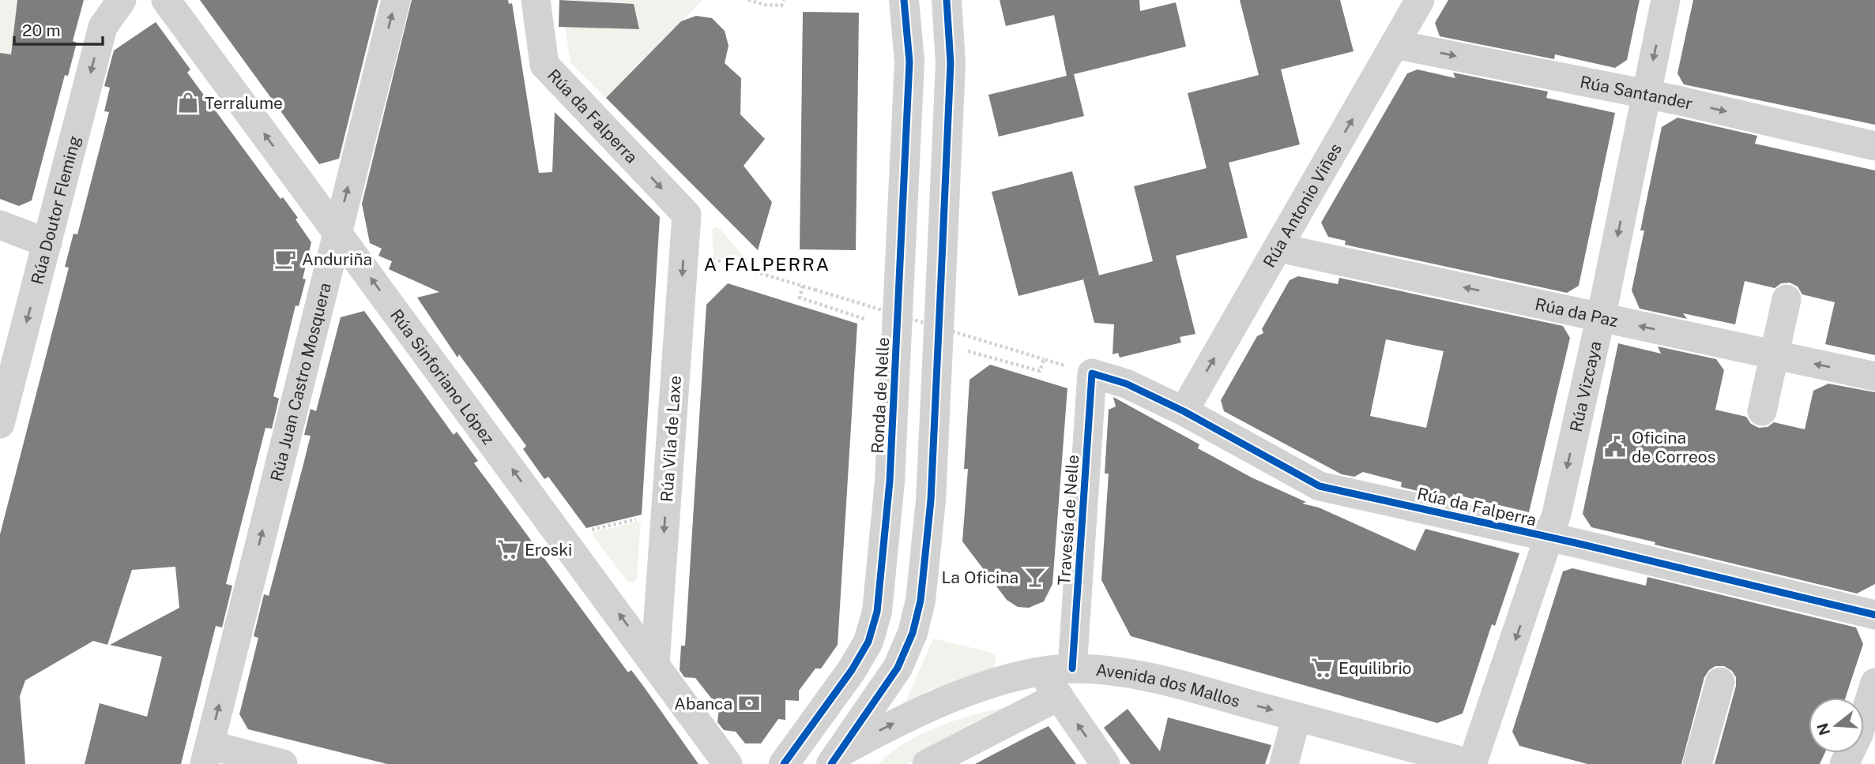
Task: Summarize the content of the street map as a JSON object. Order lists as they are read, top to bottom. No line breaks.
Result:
{"streets":{"street":["Rúa Santander","Rúa da Falperra","Rúa Antonio Viñes","Rúa Doutor Fleming","Rúa da Paz","Rúa Sinforiano López","Rúa Juan Castro Mosquera","Rúa Vizcaya","Ronda de Nelle","Rúa Vila de Laxe","Travesía de Nelle","Avenida dos Mallos"]},"crossings":[["Rúa Santander","Rúa Antonio Viñes"],["Rúa Santander","Rúa Vizcaya"],["Rúa da Falperra","Rúa Antonio Viñes"],["Rúa da Falperra","Rúa Vizcaya"],["Rúa da Falperra","Rúa Vila de Laxe"],["Rúa da Falperra","Travesía de Nelle"],["Rúa Antonio Viñes","Rúa da Paz"],["Rúa da Paz","Rúa Vizcaya"],["Rúa Sinforiano López","Rúa Juan Castro Mosquera"],["Rúa Sinforiano López","Rúa Vila de Laxe"],["Rúa Vizcaya","Avenida dos Mallos"],["Travesía de Nelle","Avenida dos Mallos"]],"one_way":["Rúa Santander","Rúa Antonio Viñes","Rúa Doutor Fleming","Rúa da Paz","Rúa Sinforiano López","Rúa Juan Castro Mosquera","Rúa Vizcaya","Avenida dos Mallos"],"districts":["A FALPERRA"],"places":{"shop":["Terralume"],"cafe":["Anduriña"],"public building":["Oficina de Correos"],"supermarket":["Eroski","Equilibrio"],"bar":["La Oficina"],"bank":["Abanca"]},"scale_bar":"20 m","north":"left"}
